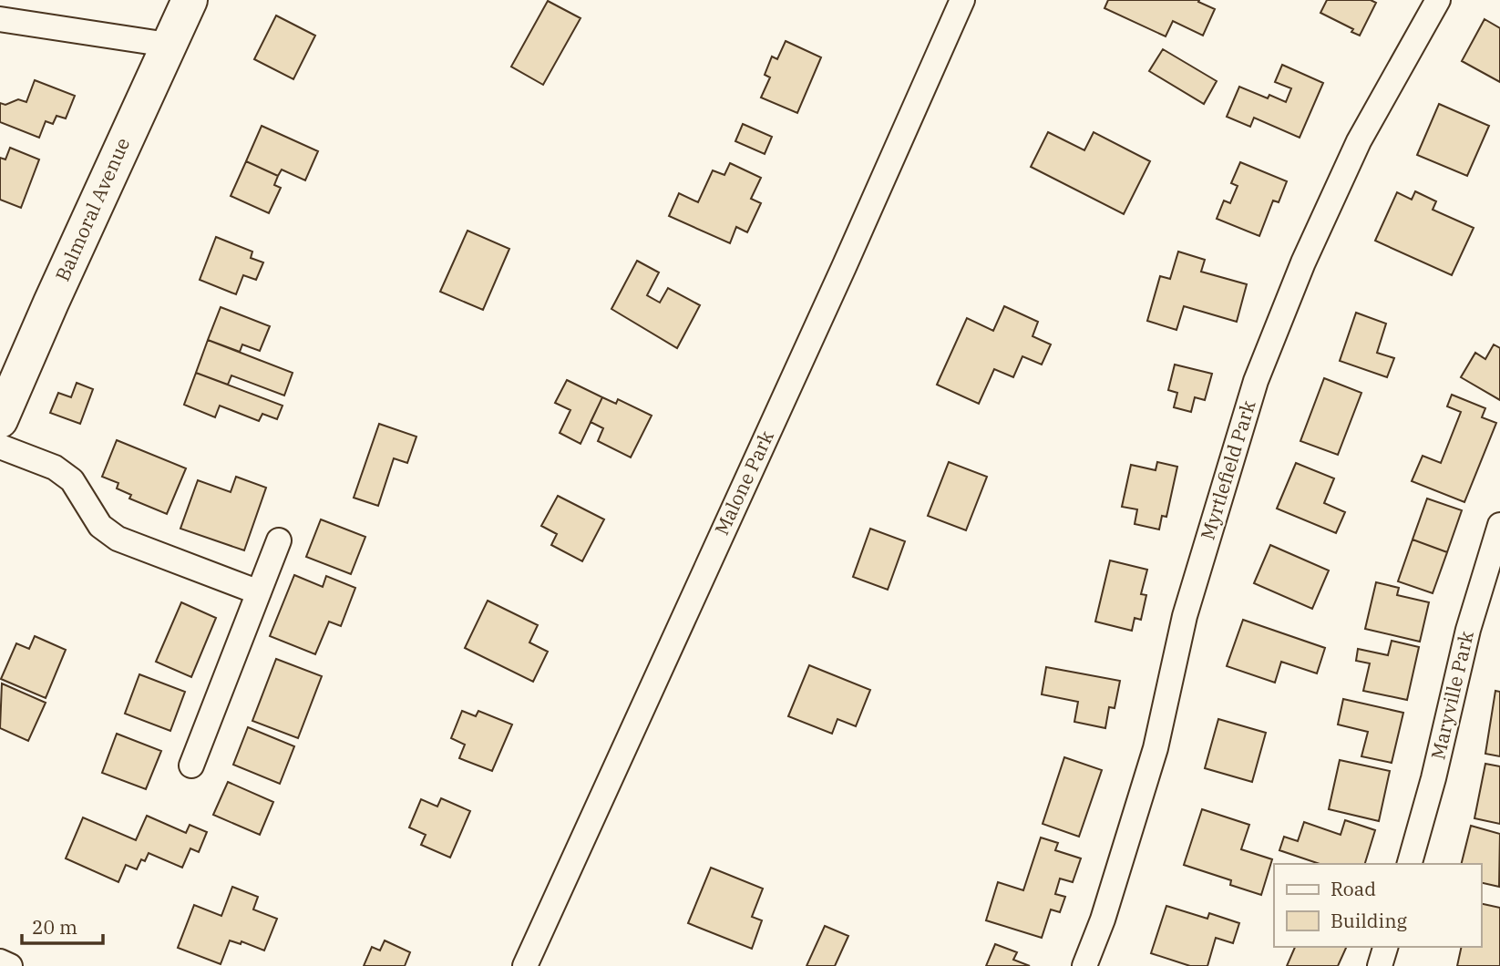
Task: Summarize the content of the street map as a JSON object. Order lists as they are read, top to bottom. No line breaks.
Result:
{"streets":{"highway":["Balmoral Avenue"],"street":["Myrtlefield Park","Malone Park","Maryville Park"]},"legend":["Road","Building"],"scale_bar":"20 m"}
